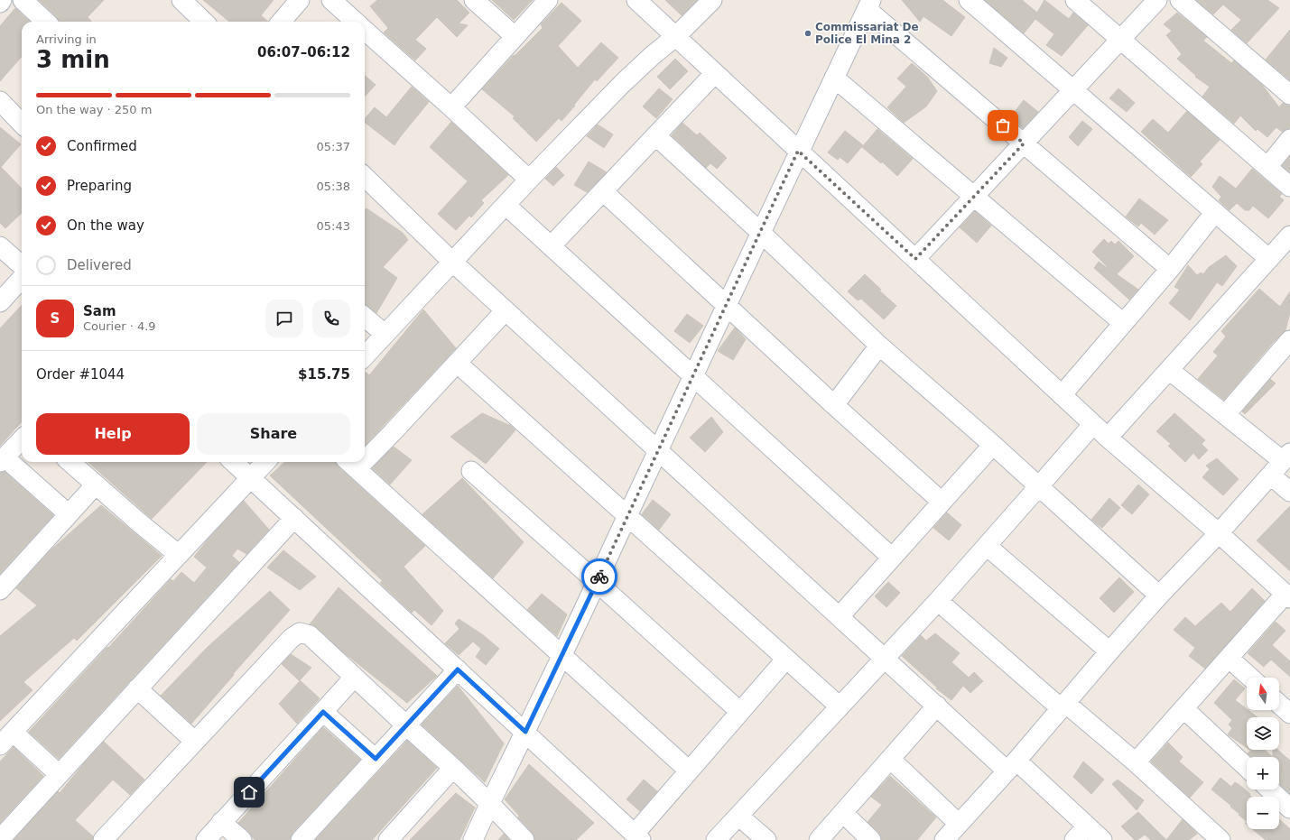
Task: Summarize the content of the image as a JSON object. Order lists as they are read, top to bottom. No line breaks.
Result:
{"places":["Commissariat De Police El Mina 2"],"north":"top","page":{"heading":["3 min","Arriving in","06:07–06:12"],"panel":["Sam","Courier · 4.9","Order #1044","$15.75"],"bar":"On the way · 250 m","list":[["Confirmed","05:37"],["Preparing","05:38"],["On the way","05:43"],"Delivered"],"round":"S","buttons":["Help","Share"],"map_buttons":["+","−"]}}
